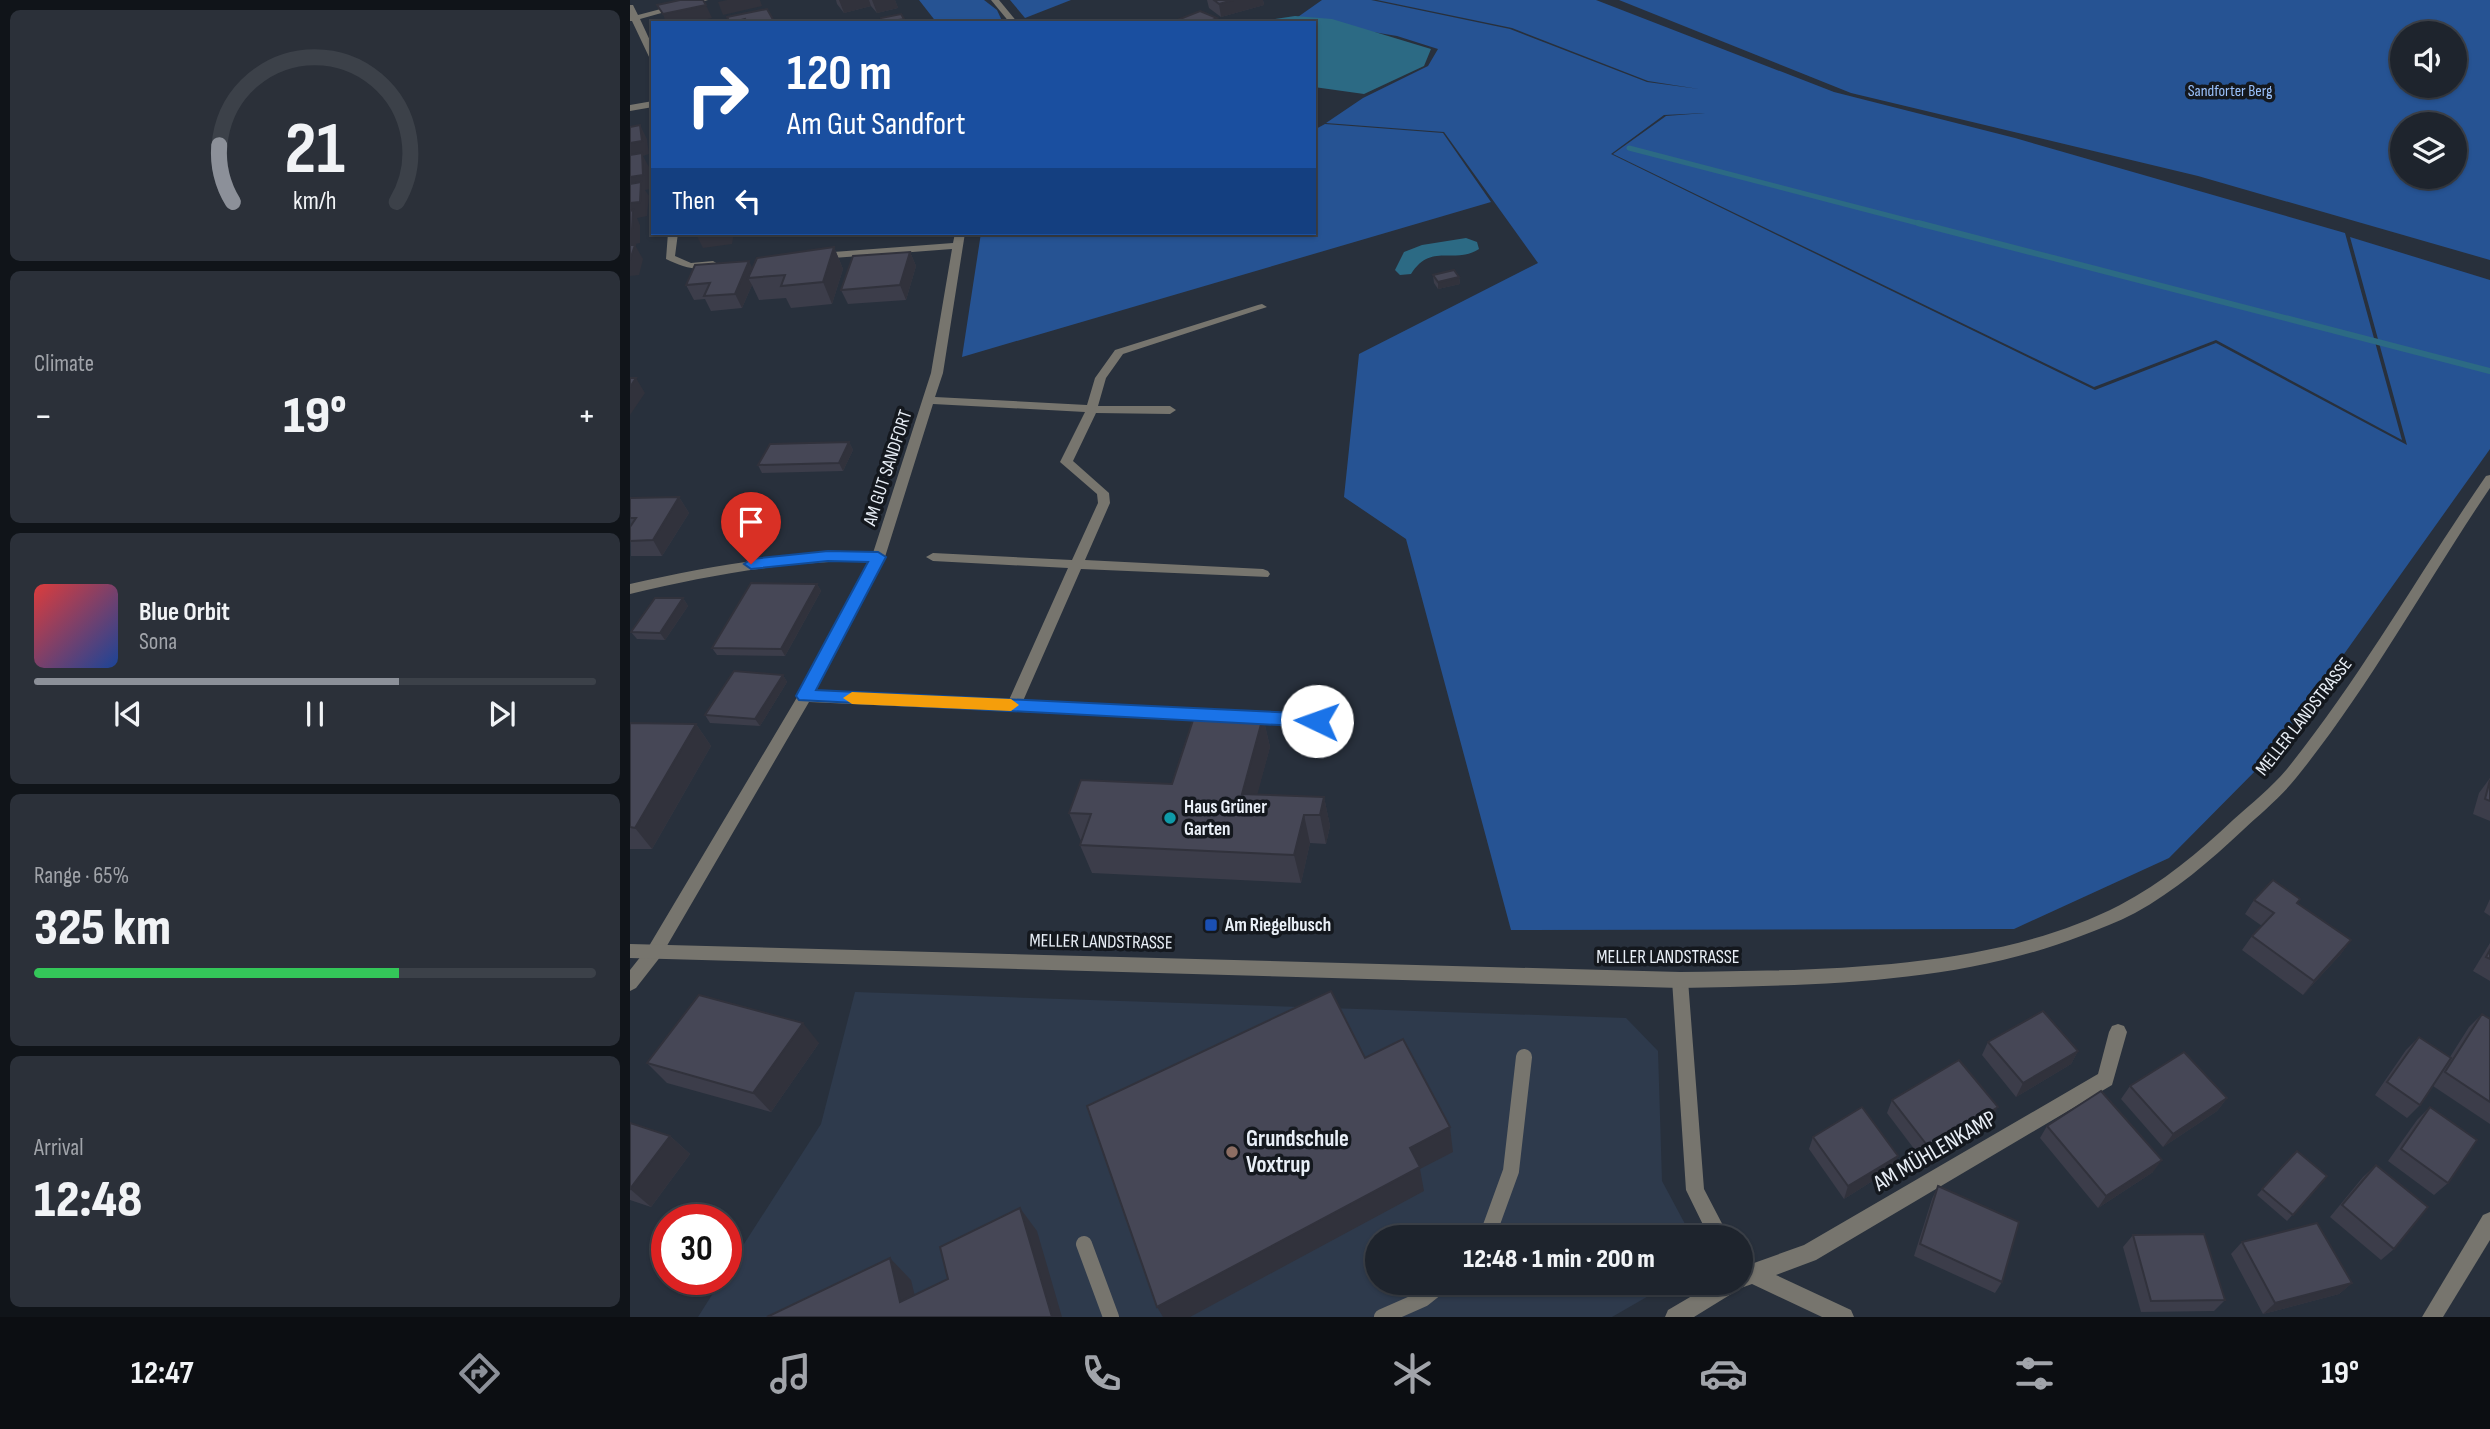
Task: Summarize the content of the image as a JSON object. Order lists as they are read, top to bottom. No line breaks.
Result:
{"streets":{"street":["AM GUT SANDFORT","MELLER LANDSTRASSE","AM MÜHLENKAMP"]},"crossings":[["AM GUT SANDFORT","MELLER LANDSTRASSE"]],"parks":["Sandforter Berg"],"places":{"other":["Haus Grüner Garten","Grundschule Voxtrup"],"transit":["Am Riegelbusch"]},"page":{"turn":["120 m","Am Gut Sandfort"],"then":"Then","tile":["Climate",["Range · 65%","325 km"],["Arrival","12:48"]],"heat":["−","19°","+"],"song":["Blue Orbit","Sona"],"limit":"30","trip":"12:48 · 1 min · 200 m","tabs":["12:47","19°"],"gauge":["21","km/h"]}}
